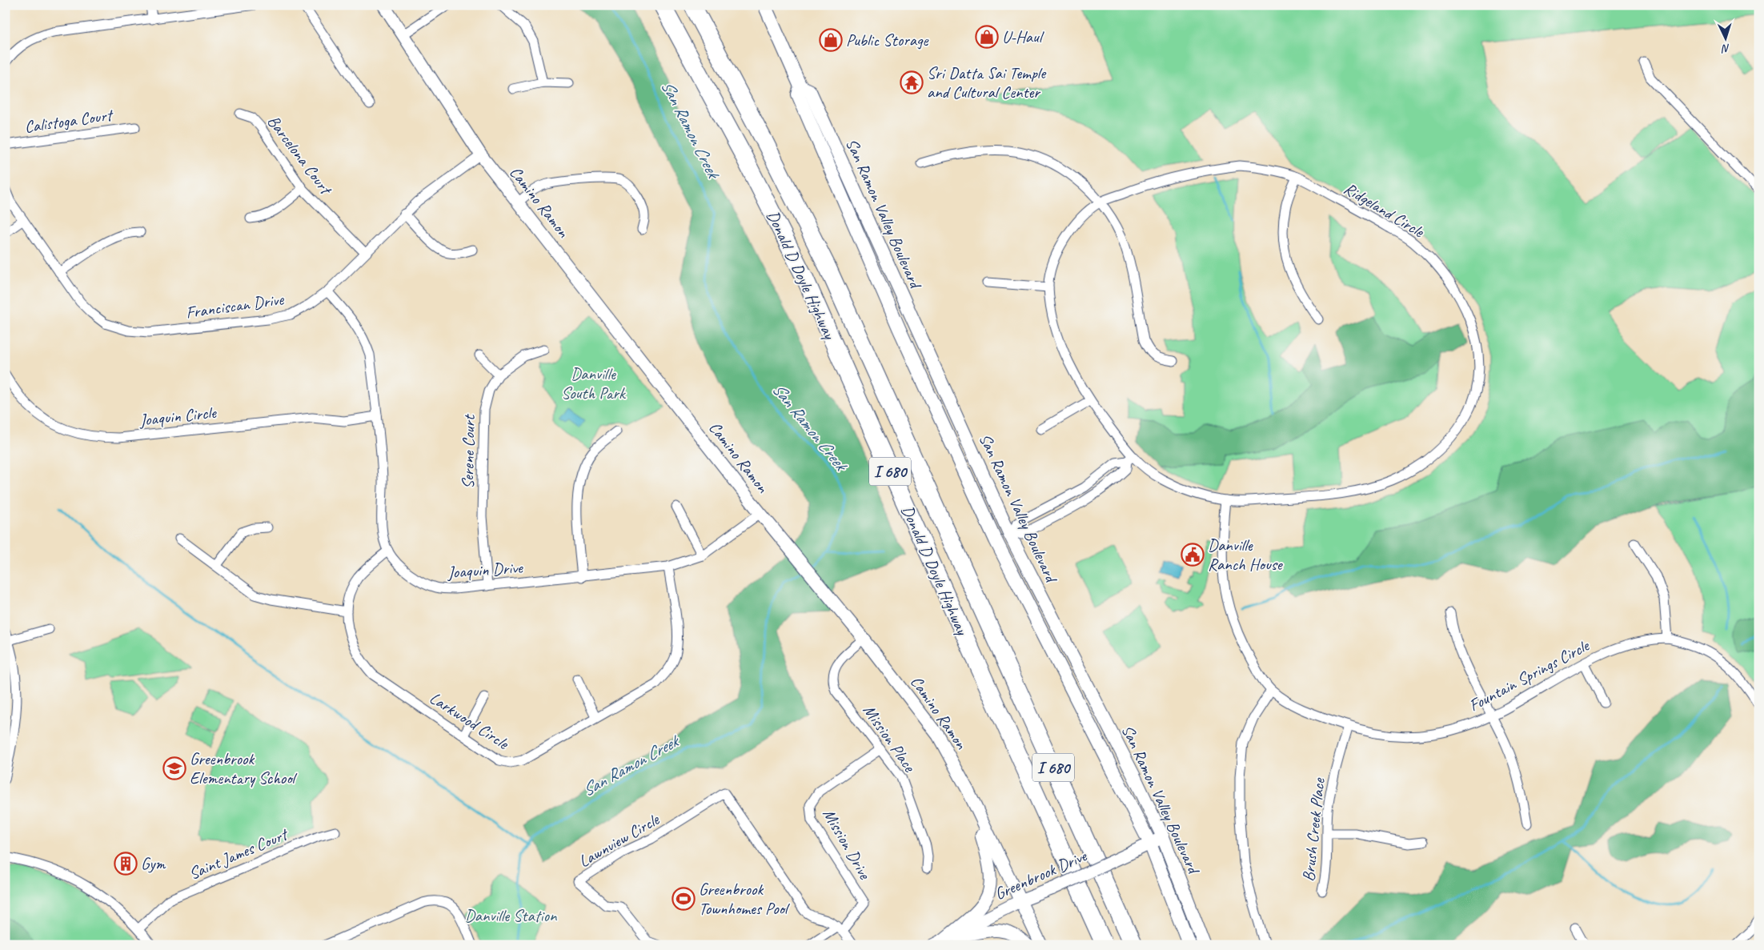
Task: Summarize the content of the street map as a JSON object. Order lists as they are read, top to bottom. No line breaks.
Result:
{"streets":{"highway":["Donald D Doyle Highway","I 680"],"main road":["San Ramon Valley Boulevard"],"street":["Calistoga Court","Barcelona Court","Camino Ramon","Ridgeland Circle","Franciscan Drive","Joaquin Circle","Serene Court","Joaquin Drive","Fountain Springs Circle","Larkwood Circle","Mission Place","Brush Creek Place","Lawnview Circle","Mission Drive","Saint James Court","Greenbrook Drive"]},"crossings":[["Barcelona Court","Franciscan Drive"],["Camino Ramon","Franciscan Drive"],["Camino Ramon","Joaquin Drive"],["Camino Ramon","Mission Place"],["Camino Ramon","Greenbrook Drive"],["Ridgeland Circle","Fountain Springs Circle"],["San Ramon Valley Boulevard","Greenbrook Drive"],["Franciscan Drive","Joaquin Drive"],["Joaquin Circle","Joaquin Drive"],["Serene Court","Joaquin Drive"],["Joaquin Drive","Larkwood Circle"],["Fountain Springs Circle","Brush Creek Place"],["Mission Place","Mission Drive"],["Lawnview Circle","Mission Drive"]],"water":["San Ramon Creek"],"parks":["Danville South Park","Danville Station"],"places":{"shop":["U-Haul","Public Storage"],"temple":["Sri Datta Sai Temple and Cultural Center"],"public building":["Danville Ranch House"],"school or university":["Greenbrook Elementary School"],"building":["Gym"],"sports":["Greenbrook Townhomes Pool"]},"north":"bottom"}
